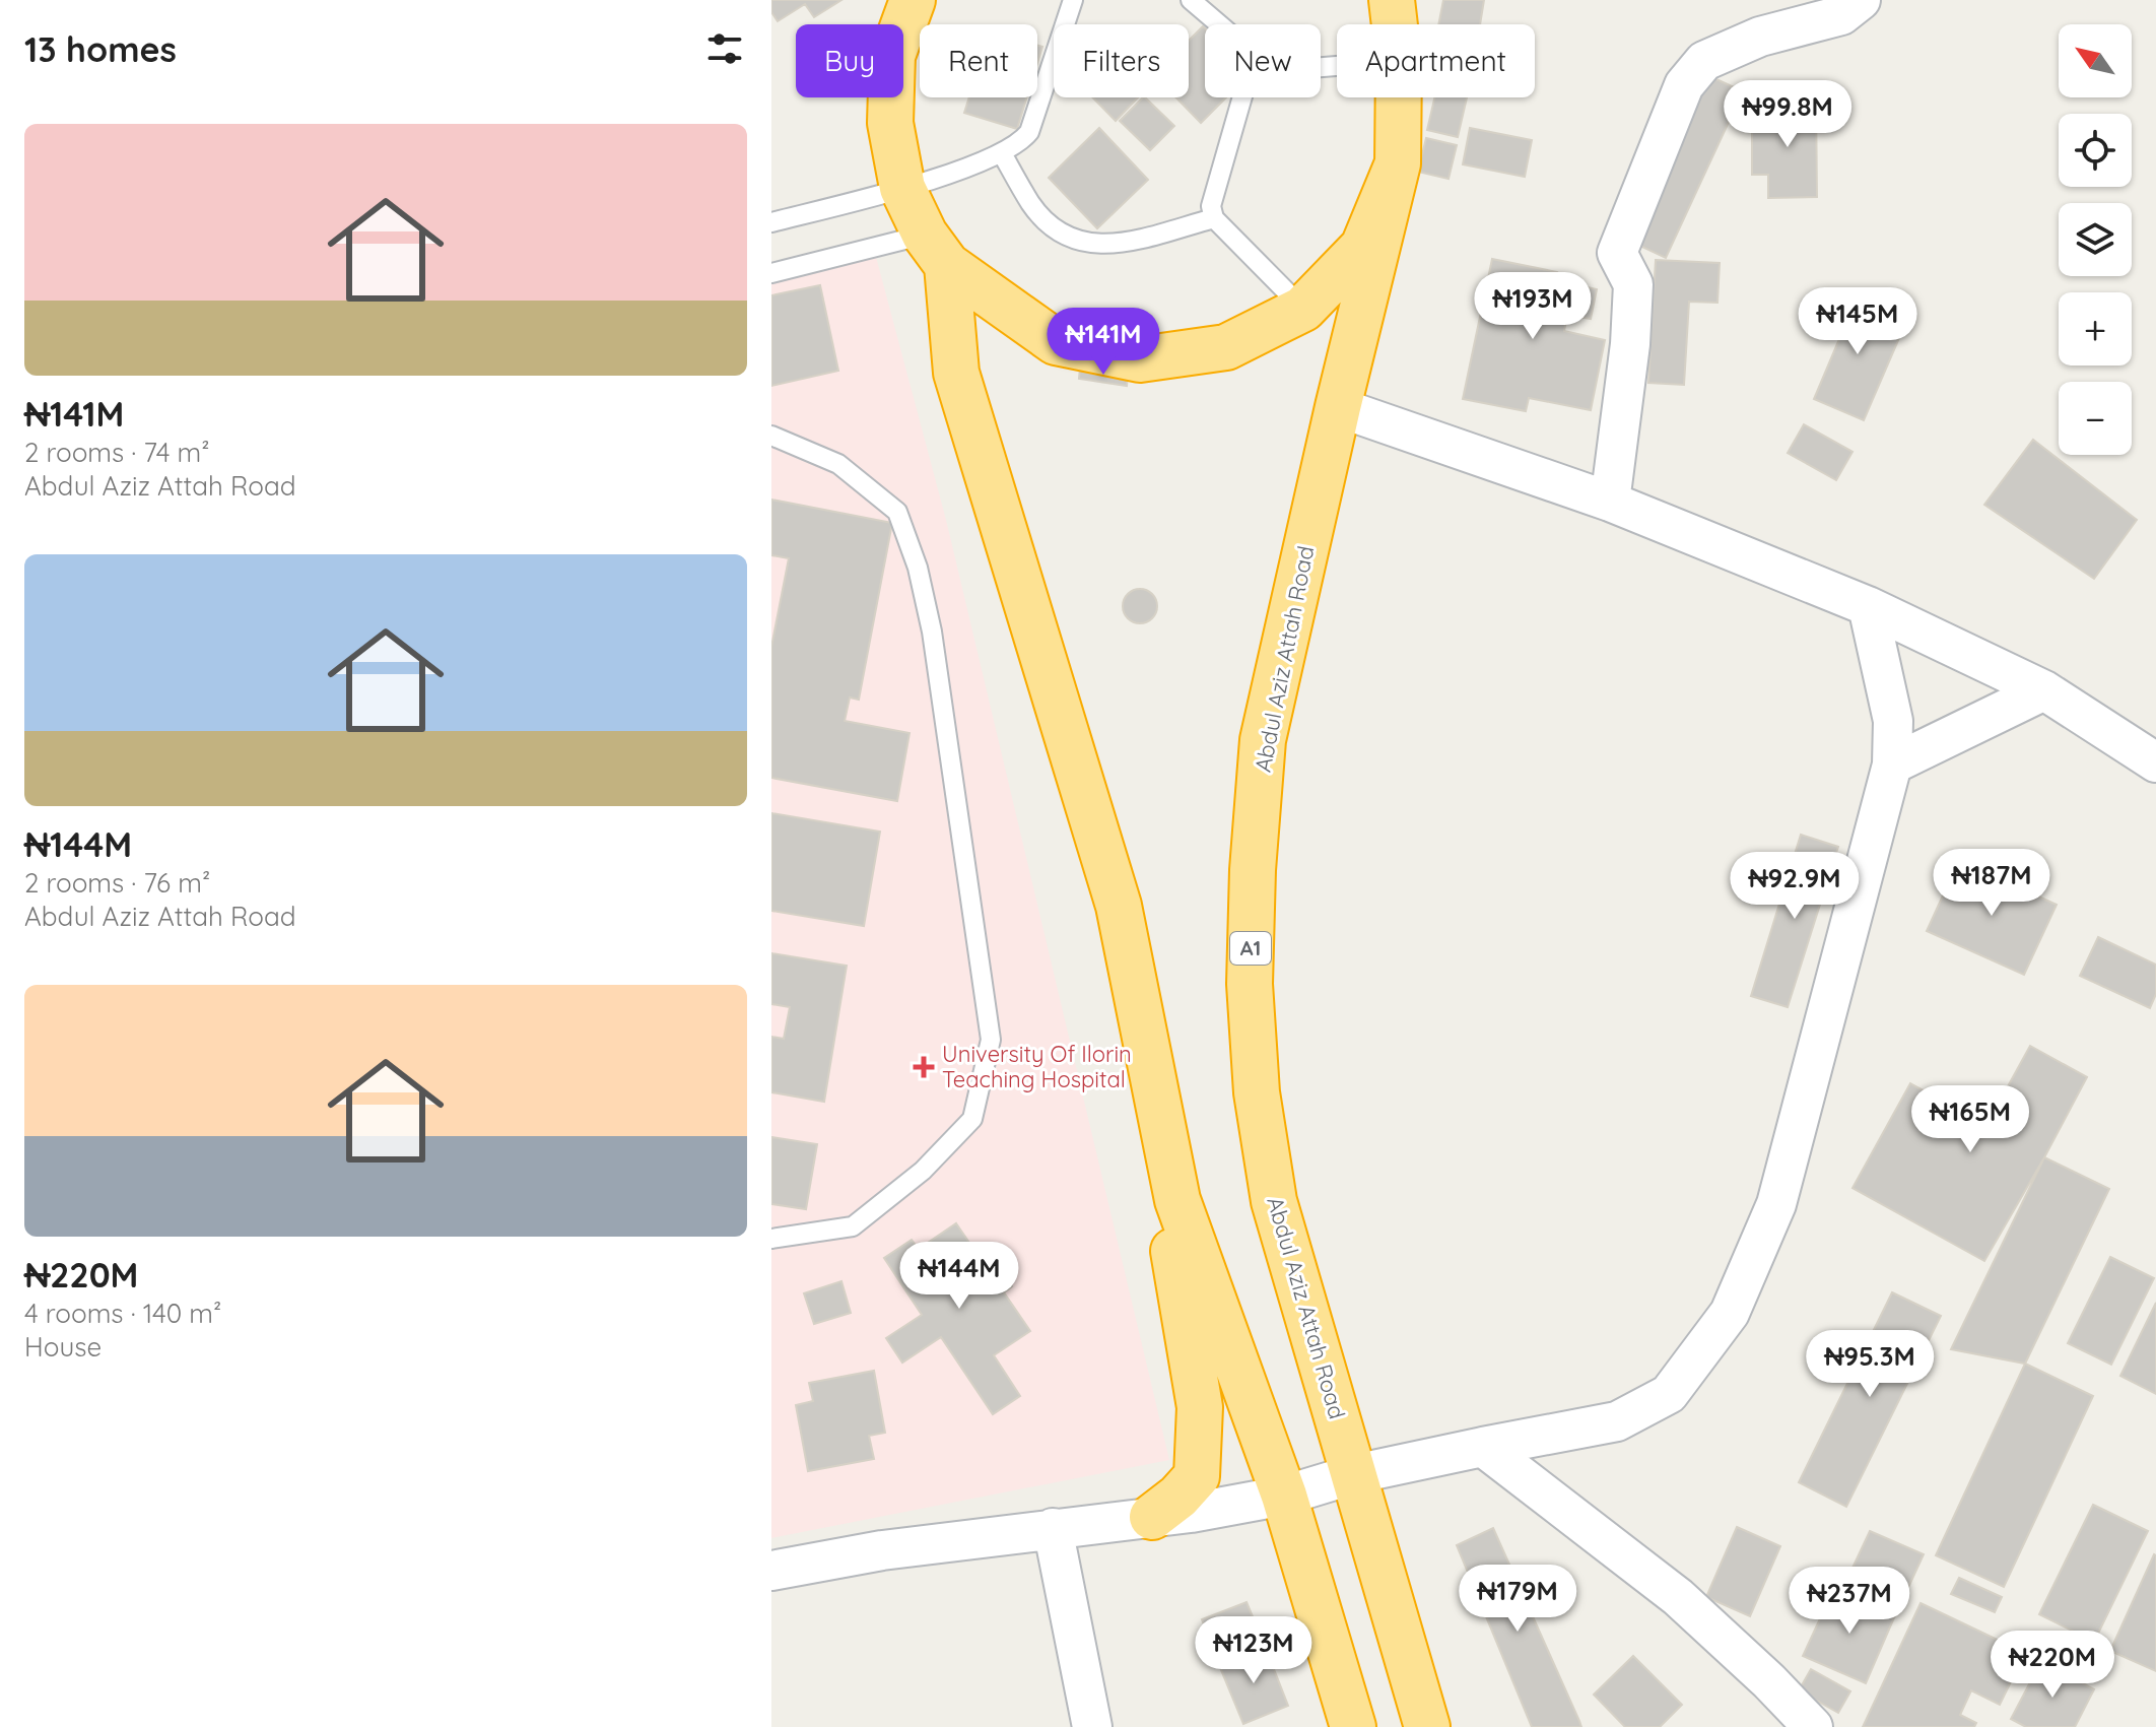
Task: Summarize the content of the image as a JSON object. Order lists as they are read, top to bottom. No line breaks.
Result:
{"streets":{"highway":["Abdul Aziz Attah Road","A1"]},"places":{"health":["University Of Ilorin Teaching Hospital"]},"north":"top left","page":{"heading":"13 homes","map_buttons":["+","−"],"chip":["Buy","Rent","Filters","New","Apartment"],"price":["₦99.8M","₦193M","₦145M","₦141M","₦187M","₦92.9M","₦165M","₦144M","₦95.3M","₦179M","₦237M","₦123M","₦220M"],"list":[{"name":"₦141M","note":"2 rooms · 74 m² · Abdul Aziz Attah Road"},{"name":"₦144M","note":"2 rooms · 76 m² · Abdul Aziz Attah Road"},{"name":"₦220M","note":"4 rooms · 140 m² · House"}]}}
